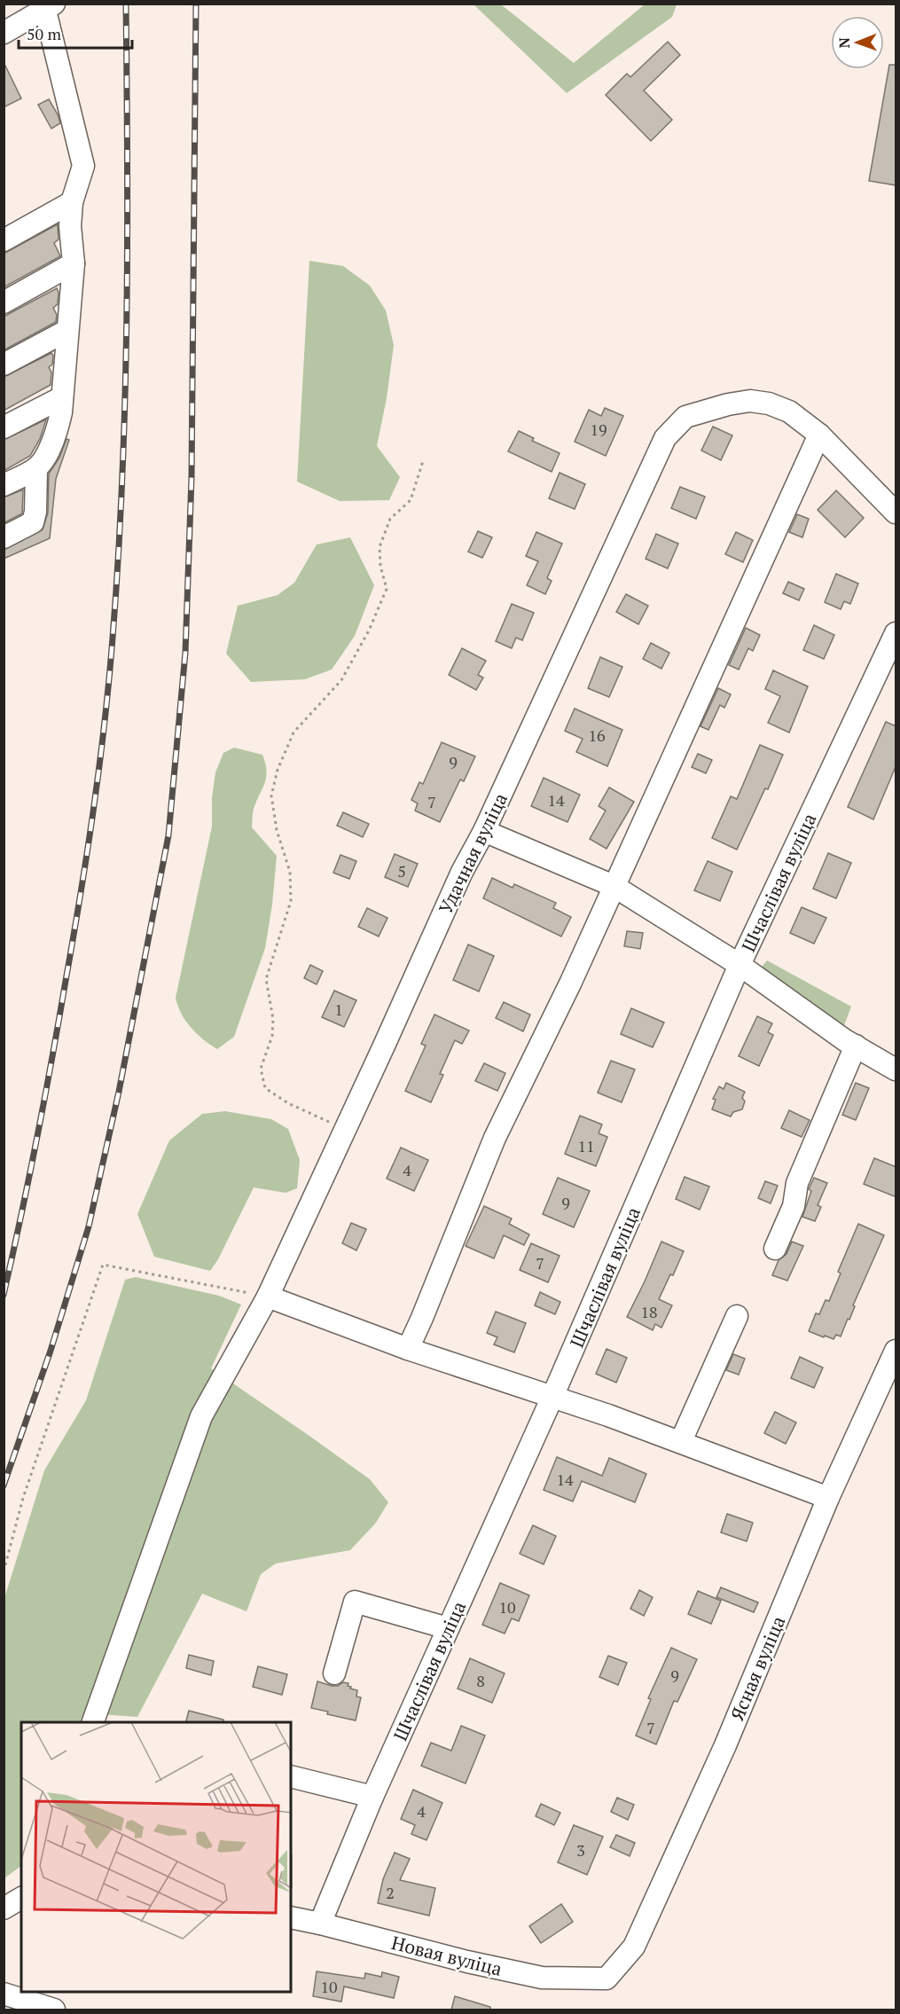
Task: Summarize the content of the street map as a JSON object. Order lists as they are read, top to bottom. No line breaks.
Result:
{"streets":{"street":["Удачная вуліца","Шчаслівая вуліца","Ясная вуліца","Новая вуліца"]},"crossings":[["Шчаслівая вуліца","Новая вуліца"],["Ясная вуліца","Новая вуліца"]],"house_numbers":["19","16","9","14","7","5","1","11","4","9","7","18","14","10","9","8","7","4","3","2","10"],"scale_bar":"50 m","north":"left"}
